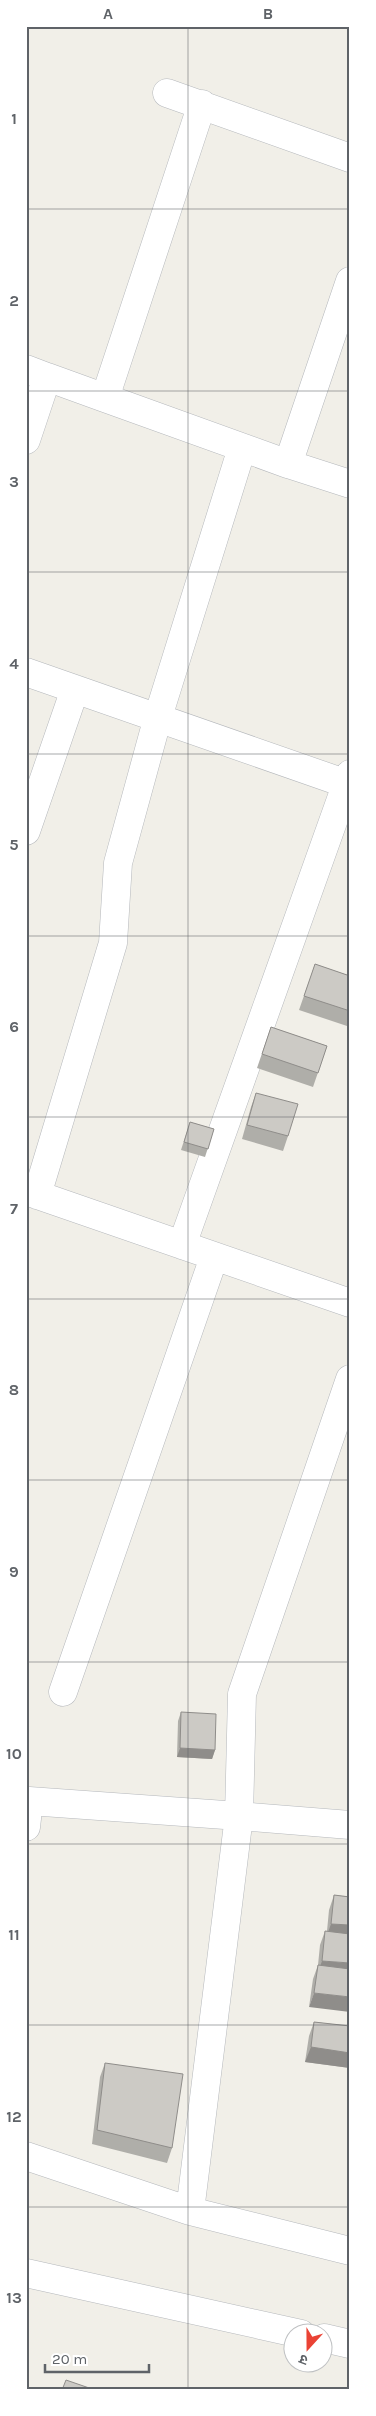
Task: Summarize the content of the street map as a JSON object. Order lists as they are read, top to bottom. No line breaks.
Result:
{"scale_bar":"20 m","north":"bottom","grid":{"columns":["A","B"],"rows":["1","2","3","4","5","6","7","8","9","10","11","12","13"]}}
